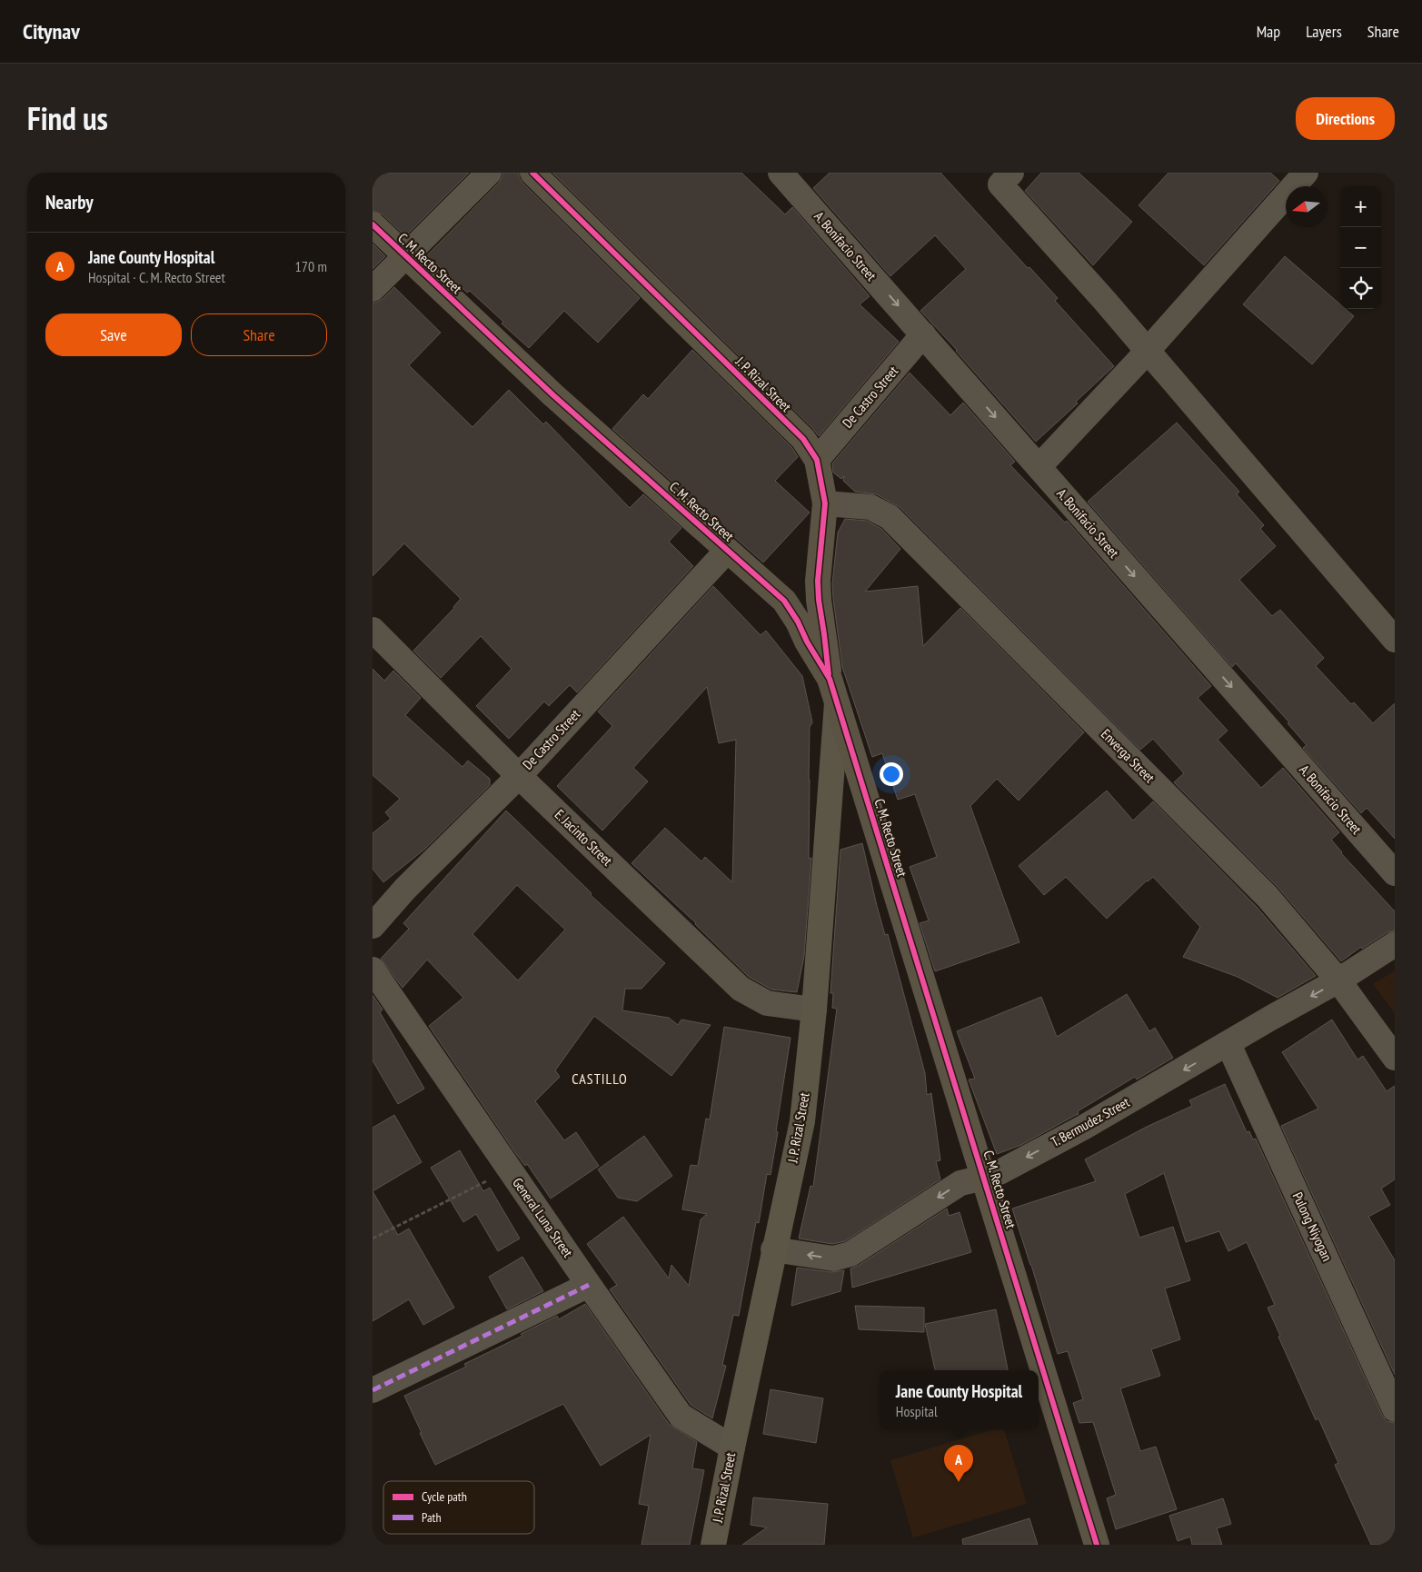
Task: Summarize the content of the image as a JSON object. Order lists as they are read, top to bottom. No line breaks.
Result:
{"streets":{"main road":["C. M. Recto Street","J. P. Rizal Street"],"street":["A. Bonifacio Street","De Castro Street","Enverga Street","E. Jacinto Street","T. Bermudez Street","General Luna Street","Pulong Niyogan"]},"crossings":[["A. Bonifacio Street","De Castro Street"],["C. M. Recto Street","J. P. Rizal Street"],["C. M. Recto Street","De Castro Street"],["C. M. Recto Street","T. Bermudez Street"],["J. P. Rizal Street","De Castro Street"],["J. P. Rizal Street","Enverga Street"],["J. P. Rizal Street","E. Jacinto Street"],["J. P. Rizal Street","T. Bermudez Street"],["J. P. Rizal Street","General Luna Street"],["De Castro Street","E. Jacinto Street"],["Enverga Street","T. Bermudez Street"],["T. Bermudez Street","Pulong Niyogan"]],"one_way":["T. Bermudez Street"],"districts":["CASTILLO"],"legend":["Cycle path","Path"],"north":"left","page":{"header":"Citynav","nav":["Map","Layers","Share"],"title":"Find us","buttons":["Directions",["Save","Share"]],"heading":"Nearby","map_buttons":["+","−"],"list":[{"mark":"A","name":"Jane County Hospital","note":"Hospital · C. M. Recto Street","value":"170 m"}],"popup":["Jane County Hospital","Hospital"],"pins":"A"}}
